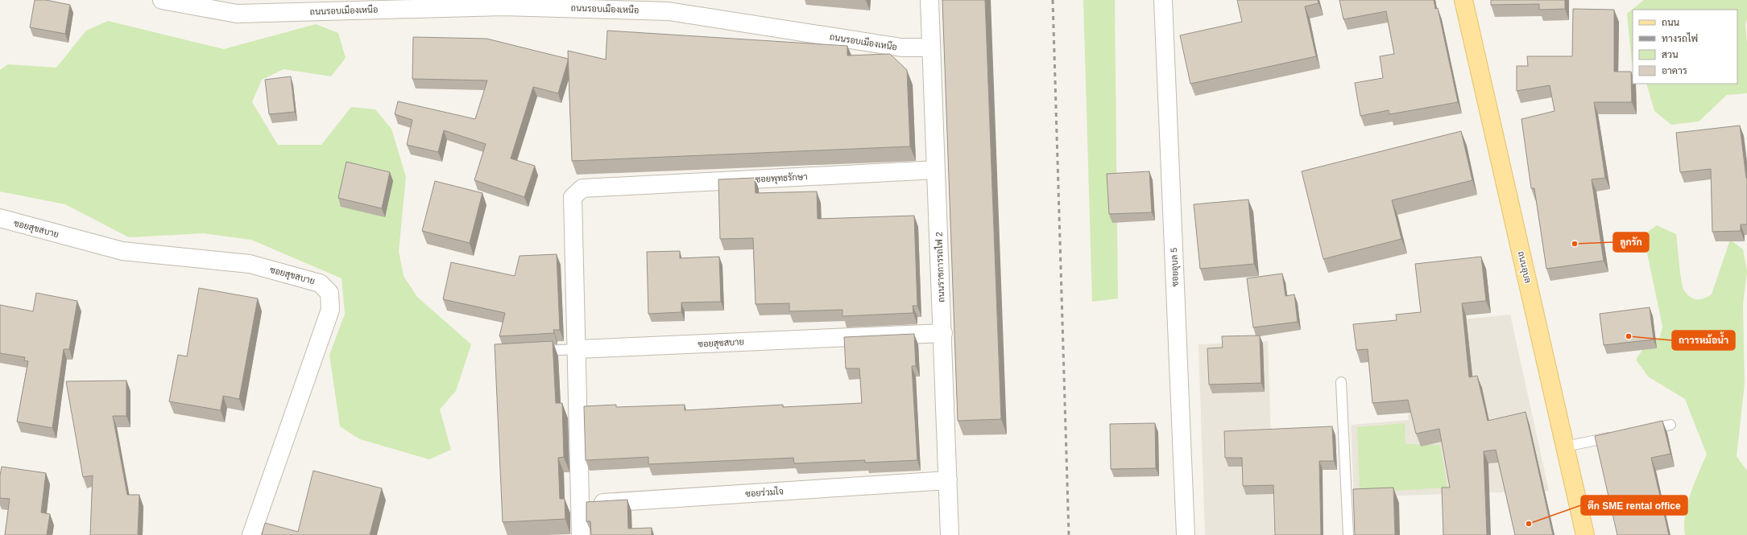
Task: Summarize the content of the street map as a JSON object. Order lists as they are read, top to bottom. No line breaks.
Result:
{"streets":{"main road":["ถนนอุบล"],"street":["ถนนรอบเมืองเหนือ","ซอยพุทธรักษา","ซอยสุขสบาย","ถนนราชการรถไฟ 2","ซอยอุบล 5","ซอยร่วมใจ"]},"crossings":[["ถนนรอบเมืองเหนือ","ถนนราชการรถไฟ 2"],["ซอยพุทธรักษา","ซอยสุขสบาย"],["ซอยพุทธรักษา","ถนนราชการรถไฟ 2"],["ซอยสุขสบาย","ถนนราชการรถไฟ 2"],["ถนนราชการรถไฟ 2","ซอยร่วมใจ"]],"places":["ลูกรัก","ถาวรหม้อน้ำ","ตึก SME rental office"],"legend":["ถนน","ทางรถไฟ","สวน","อาคาร"]}
